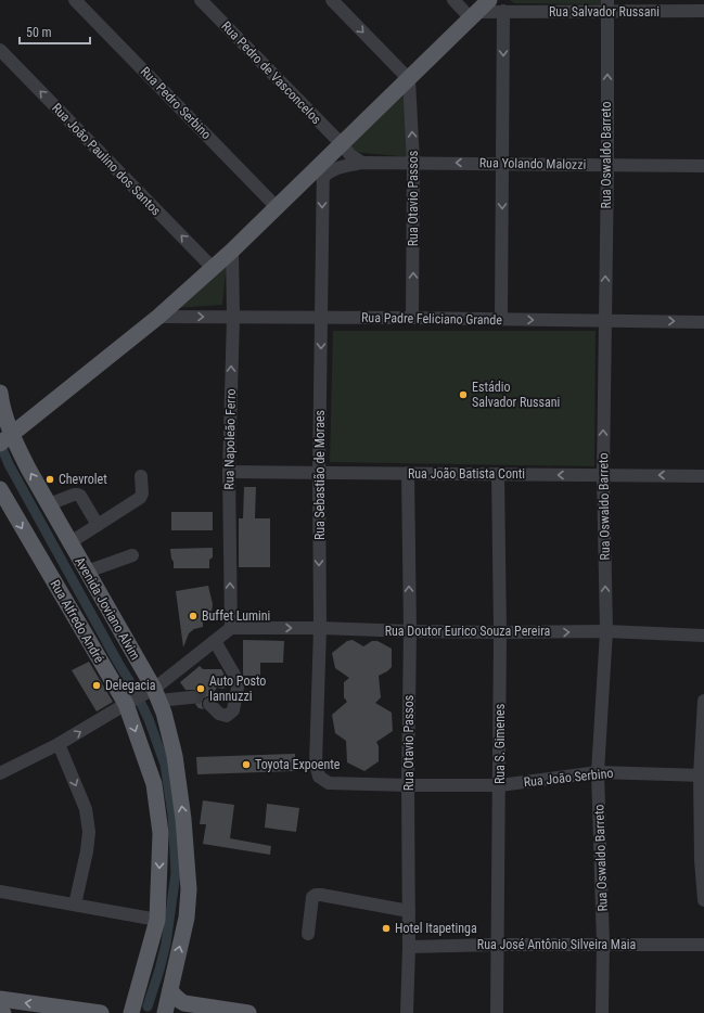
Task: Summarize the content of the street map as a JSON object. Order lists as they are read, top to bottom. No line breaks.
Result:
{"streets":{"main road":["Avenida Joviano Alvim","Rua Alfredo André"],"street":["Rua Salvador Russani","Rua Pedro de Vasconcelos","Rua Pedro Serbino","Rua Oswaldo Barreto","Rua João Paulino dos Santos","Rua Yolando Malozzi","Rua Otavio Passos","Rua Padre Feliciano Grande","Rua Napoleão Ferro","Rua João Batista Conti","Rua Sebastião de Moraes","Rua Doutor Eurico Souza Pereira","Rua S. Gimenes","Rua João Serbino","Rua José Antônio Silveira Maia"]},"crossings":[["Rua Salvador Russani","Rua Oswaldo Barreto"],["Rua Oswaldo Barreto","Rua Yolando Malozzi"],["Rua Oswaldo Barreto","Rua Padre Feliciano Grande"],["Rua Oswaldo Barreto","Rua João Batista Conti"],["Rua Oswaldo Barreto","Rua Doutor Eurico Souza Pereira"],["Rua Oswaldo Barreto","Rua João Serbino"],["Rua Oswaldo Barreto","Rua José Antônio Silveira Maia"],["Rua Yolando Malozzi","Rua Otavio Passos"],["Rua Yolando Malozzi","Rua Sebastião de Moraes"],["Rua Otavio Passos","Rua Padre Feliciano Grande"],["Rua Otavio Passos","Rua João Batista Conti"],["Rua Otavio Passos","Rua Doutor Eurico Souza Pereira"],["Rua Otavio Passos","Rua João Serbino"],["Rua Otavio Passos","Rua José Antônio Silveira Maia"],["Rua Padre Feliciano Grande","Rua Napoleão Ferro"],["Rua Padre Feliciano Grande","Rua Sebastião de Moraes"],["Rua Napoleão Ferro","Rua João Batista Conti"],["Rua Napoleão Ferro","Rua Doutor Eurico Souza Pereira"],["Rua João Batista Conti","Rua Sebastião de Moraes"],["Rua João Batista Conti","Rua S. Gimenes"],["Rua Sebastião de Moraes","Rua Doutor Eurico Souza Pereira"],["Rua Sebastião de Moraes","Rua João Serbino"],["Rua Doutor Eurico Souza Pereira","Rua S. Gimenes"],["Rua S. Gimenes","Rua João Serbino"],["Rua S. Gimenes","Rua José Antônio Silveira Maia"]],"one_way":["Rua João Paulino dos Santos","Rua Padre Feliciano Grande","Rua Napoleão Ferro","Rua João Batista Conti","Rua Sebastião de Moraes","Avenida Joviano Alvim","Rua Alfredo André","Rua Doutor Eurico Souza Pereira"],"places":["Estádio Salvador Russani","Chevrolet","Buffet Lumini","Delegacia","Auto Posto Iannuzzi","Toyota Expoente","Hotel Itapetinga"],"scale_bar":"50 m"}
